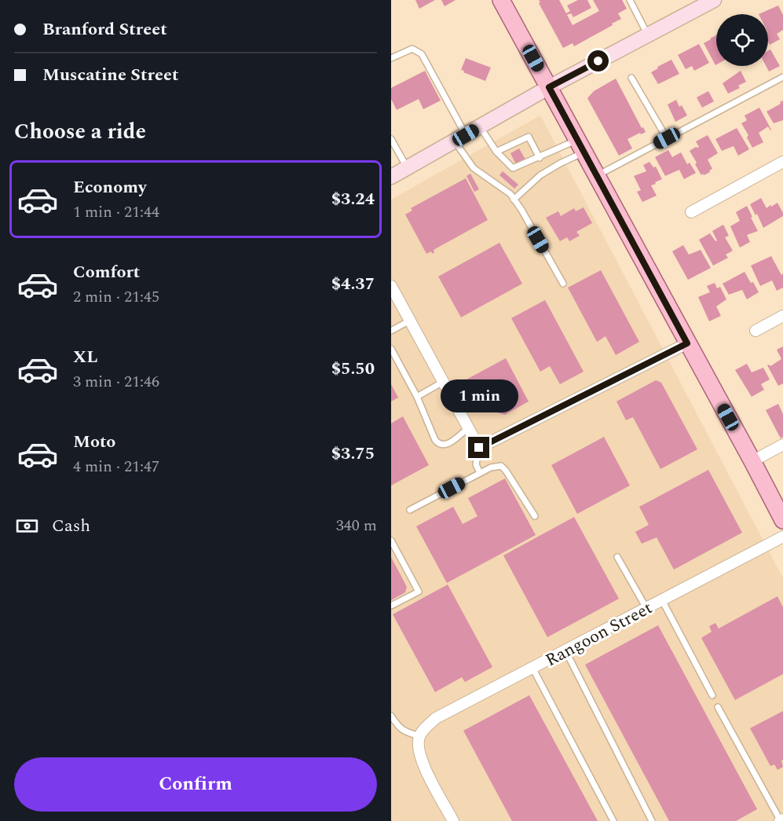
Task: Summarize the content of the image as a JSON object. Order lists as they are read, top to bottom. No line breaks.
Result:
{"streets":{"street":["Rangoon Street"]},"page":{"banner":["Branford Street","Muscatine Street"],"heading":"Choose a ride","list":[{"name":"Economy","note":"1 min · 21:44","value":"$3.24"},{"name":"Comfort","note":"2 min · 21:45","value":"$4.37"},{"name":"XL","note":"3 min · 21:46","value":"$5.50"},{"name":"Moto","note":"4 min · 21:47","value":"$3.75"}],"bubble":"1 min","pay":["Cash","340 m"],"buttons":"Confirm"}}
